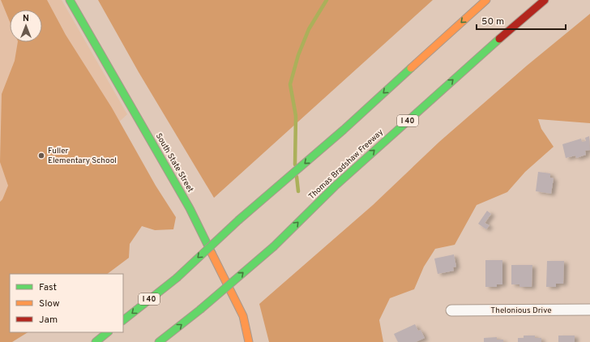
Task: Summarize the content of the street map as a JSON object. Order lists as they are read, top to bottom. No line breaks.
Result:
{"streets":{"main road":["I 40","South State Street","Thomas Bradshaw Freeway"],"street":["Thelonious Drive"]},"places":["Fuller Elementary School"],"legend":["Fast","Slow","Jam"],"scale_bar":"50 m","north":"top"}
